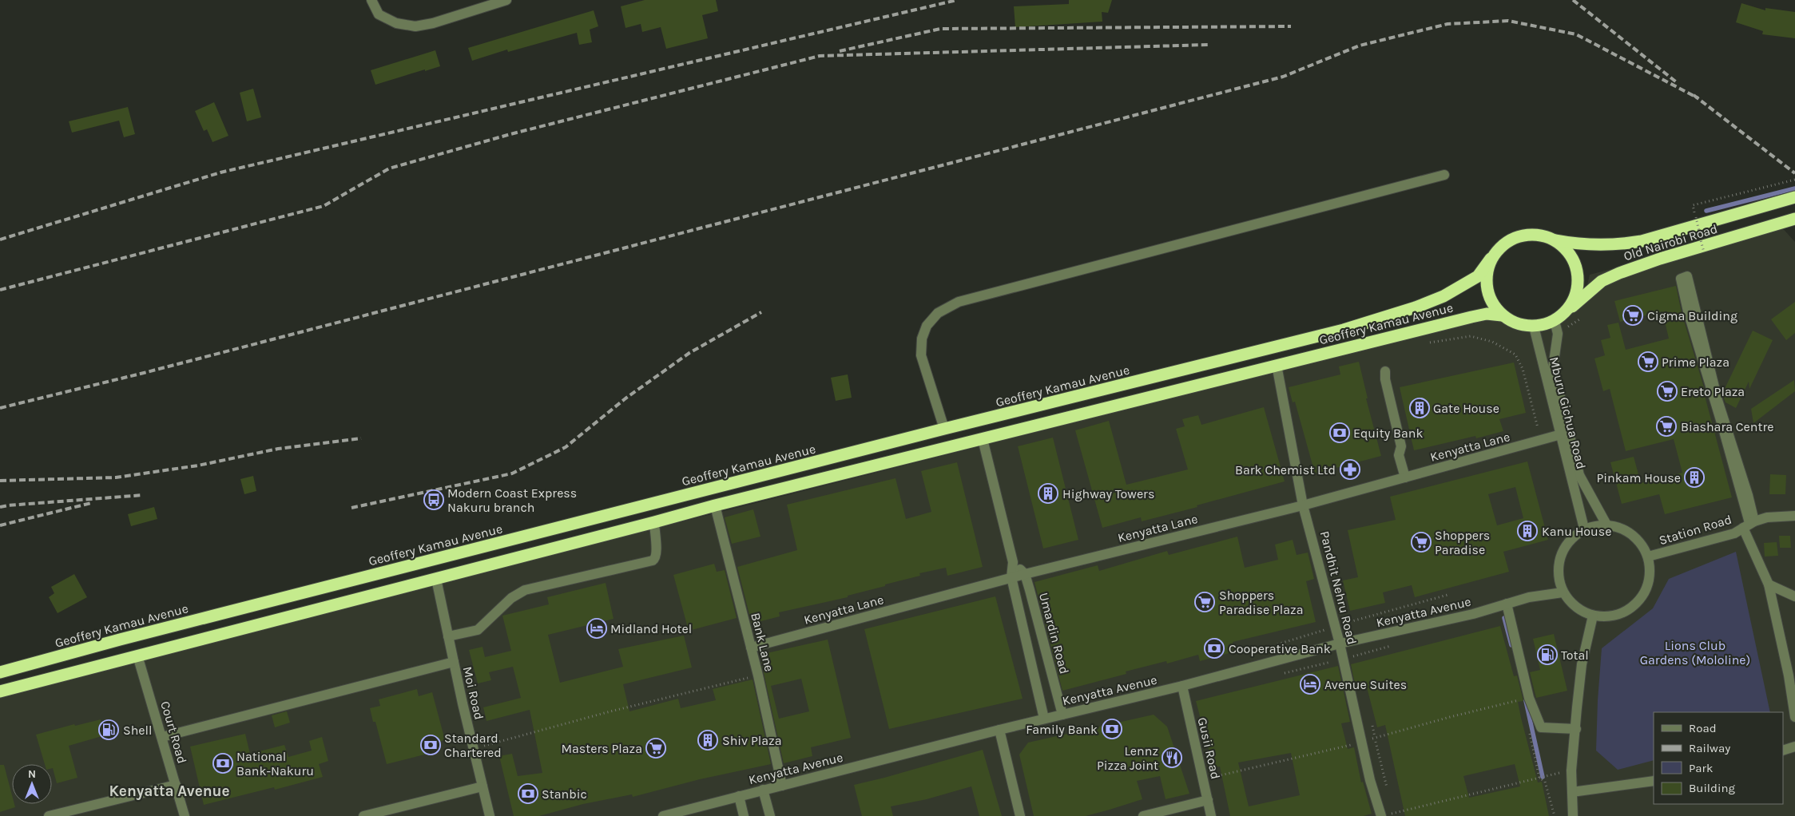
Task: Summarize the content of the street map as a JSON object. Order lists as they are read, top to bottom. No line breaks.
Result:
{"streets":{"highway":["Old Nairobi Road","Geoffery Kamau Avenue"],"street":["Mburu Gichua Road","Kenyatta Lane","Station Road","Pandhit Nehru Road","Kenyatta Avenue","Umardin Road","Bank Lane","Moi Road","Court Road","Gusii Road"]},"crossings":[["Old Nairobi Road","Geoffery Kamau Avenue"],["Old Nairobi Road","Mburu Gichua Road"],["Geoffery Kamau Avenue","Mburu Gichua Road"],["Geoffery Kamau Avenue","Pandhit Nehru Road"],["Geoffery Kamau Avenue","Bank Lane"],["Geoffery Kamau Avenue","Moi Road"],["Geoffery Kamau Avenue","Court Road"],["Mburu Gichua Road","Kenyatta Lane"],["Mburu Gichua Road","Station Road"],["Mburu Gichua Road","Kenyatta Avenue"],["Kenyatta Lane","Pandhit Nehru Road"],["Kenyatta Lane","Umardin Road"],["Kenyatta Lane","Bank Lane"],["Station Road","Kenyatta Avenue"],["Pandhit Nehru Road","Kenyatta Avenue"],["Kenyatta Avenue","Umardin Road"],["Kenyatta Avenue","Bank Lane"],["Kenyatta Avenue","Gusii Road"]],"districts":["Kenyatta Avenue"],"parks":["Lions Club Gardens (Mololine)"],"places":{"supermarket":["Cigma Building","Prime Plaza","Ereto Plaza","Biashara Centre","Shoppers Paradise","Shoppers Paradise Plaza","Masters Plaza"],"building":["Gate House","Pinkam House","Highway Towers","Kanu House","Shiv Plaza"],"bank":["Equity Bank","Cooperative Bank","Family Bank","Standard Chartered","National Bank-Nakuru","Stanbic"],"pharmacy":["Bark Chemist Ltd"],"bus stop":["Modern Coast Express Nakuru branch"],"hotel":["Midland Hotel","Avenue Suites"],"fuel station":["Total","Shell"],"restaurant":["Lennz Pizza Joint"]},"legend":["Road","Railway","Park","Building"],"north":"top"}
